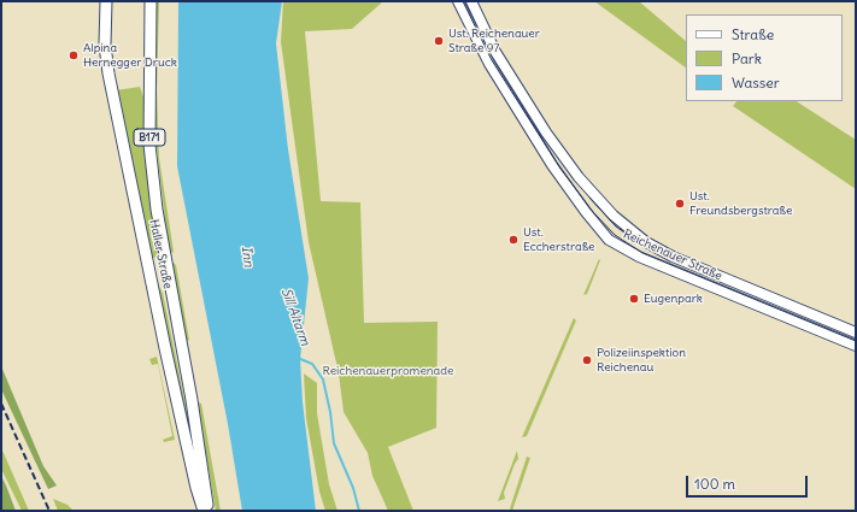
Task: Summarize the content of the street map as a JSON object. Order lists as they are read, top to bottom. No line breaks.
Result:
{"streets":{"main road":["B171","Haller Straße"],"street":["Reichenauer Straße"]},"water":["Inn","Sill Altarm"],"parks":["Reichenauerpromenade"],"places":["Ust. Reichenauer Straße 97","Alpina Hernegger Druck","Ust. Freundsbergstraße","Ust. Eccherstraße","Eugenpark","Polizeiinspektion Reichenau"],"legend":["Straße","Park","Wasser"],"scale_bar":"100 m"}
